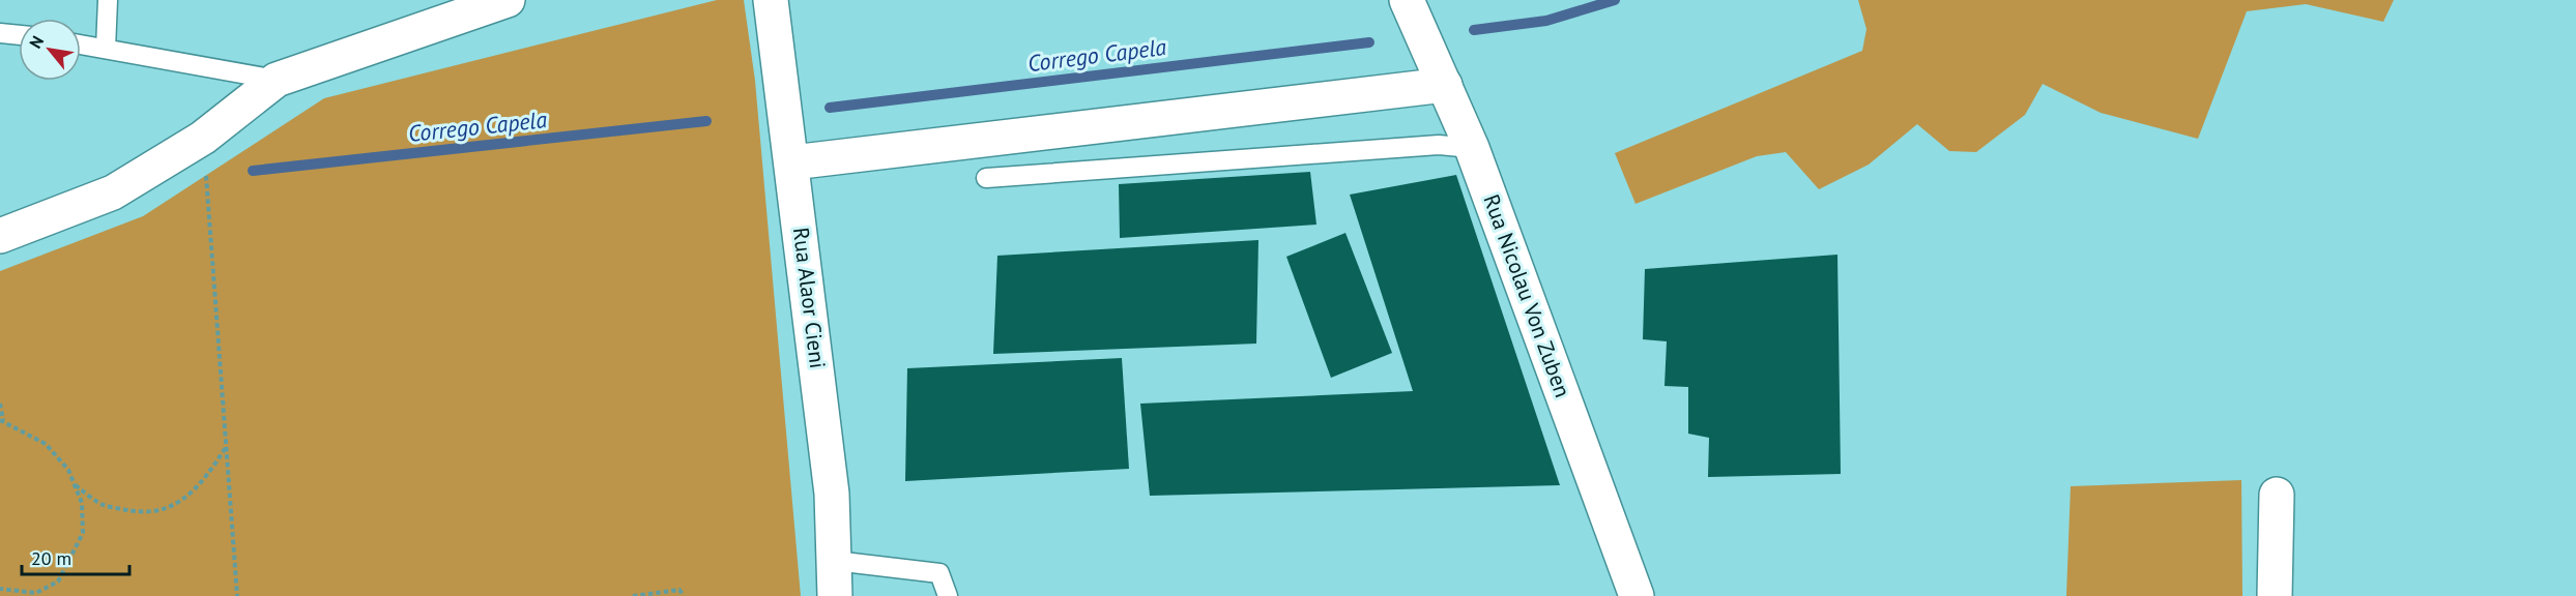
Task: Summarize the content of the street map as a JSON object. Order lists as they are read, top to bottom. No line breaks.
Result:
{"streets":{"street":["Rua Nicolau Von Zuben","Rua Alaor Cieni"]},"water":["Corrego Capela"],"scale_bar":"20 m","north":"top left"}
